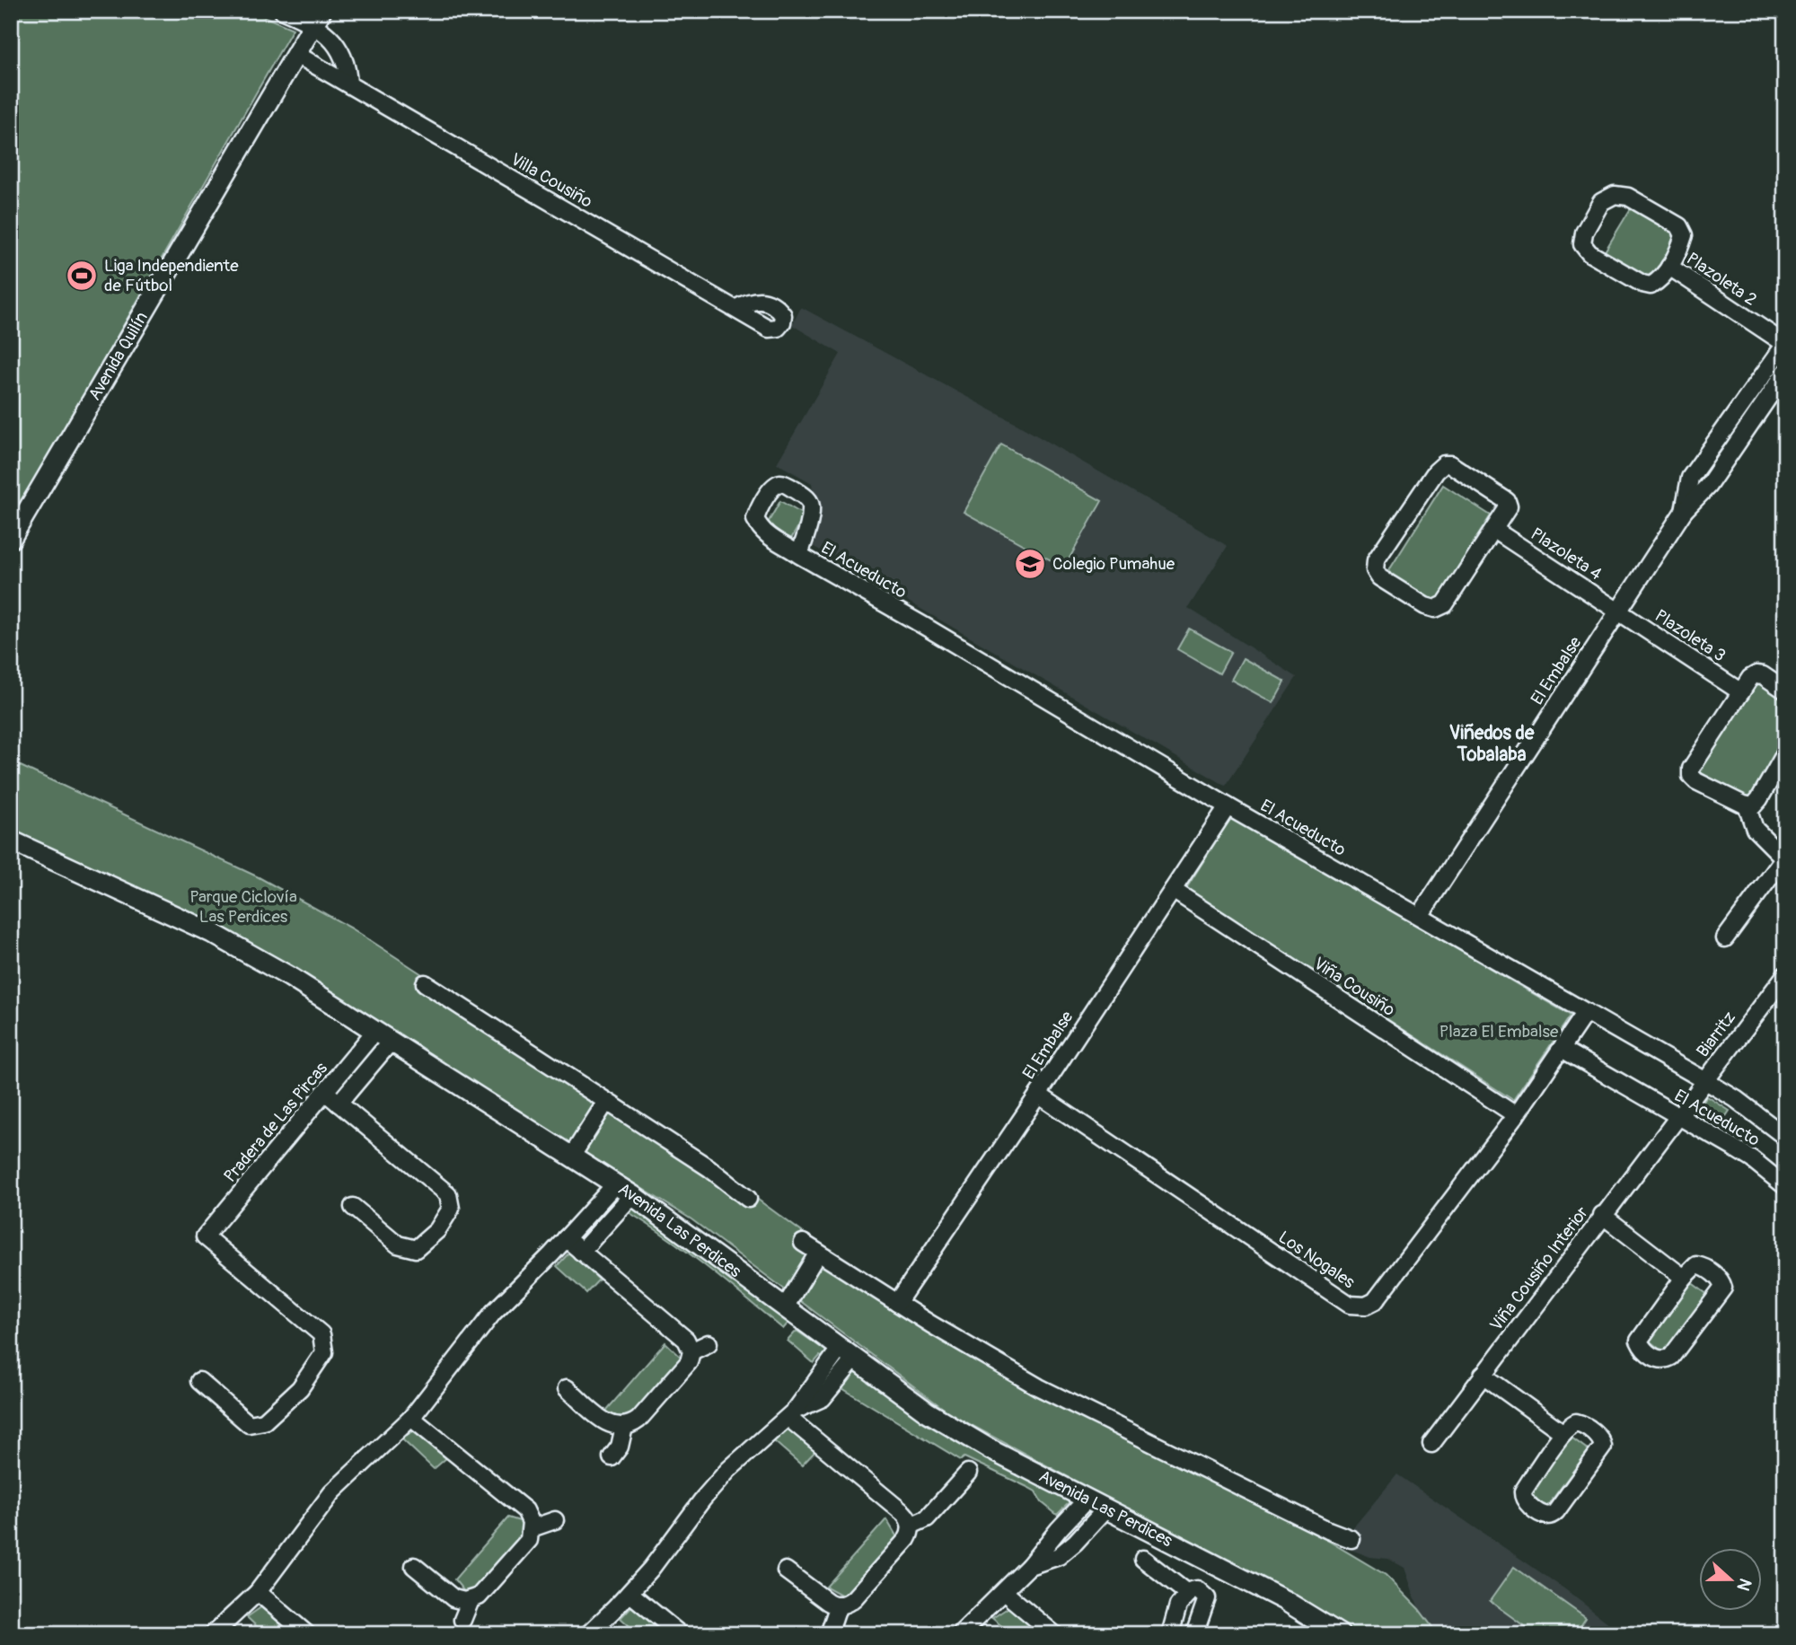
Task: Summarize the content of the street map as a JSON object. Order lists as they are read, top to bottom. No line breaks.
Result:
{"streets":{"street":["Villa Cousiño","Plazoleta 2","Avenida Quilín","Plazoleta 4","El Acueducto","Plazoleta 3","El Embalse","Viña Cousiño","Biarritz","Pradera de Las Pircas","Avenida Las Perdices","Los Nogales","Viña Cousiño Interior"]},"crossings":[["Villa Cousiño","Avenida Quilín"],["Plazoleta 2","El Embalse"],["Plazoleta 4","Plazoleta 3"],["Plazoleta 4","El Embalse"],["El Acueducto","El Embalse"],["El Acueducto","Biarritz"],["El Acueducto","Los Nogales"],["El Acueducto","Viña Cousiño Interior"],["Plazoleta 3","El Embalse"],["El Embalse","Viña Cousiño"],["El Embalse","Los Nogales"],["Viña Cousiño","Los Nogales"],["Biarritz","Viña Cousiño Interior"],["Pradera de Las Pircas","Avenida Las Perdices"]],"districts":["Viñedos de Tobalaba"],"parks":["Parque Ciclovía Las Perdices","Plaza El Embalse"],"places":{"sports":["Liga Independiente de Fútbol"],"school or university":["Colegio Pumahue"]},"north":"right"}
